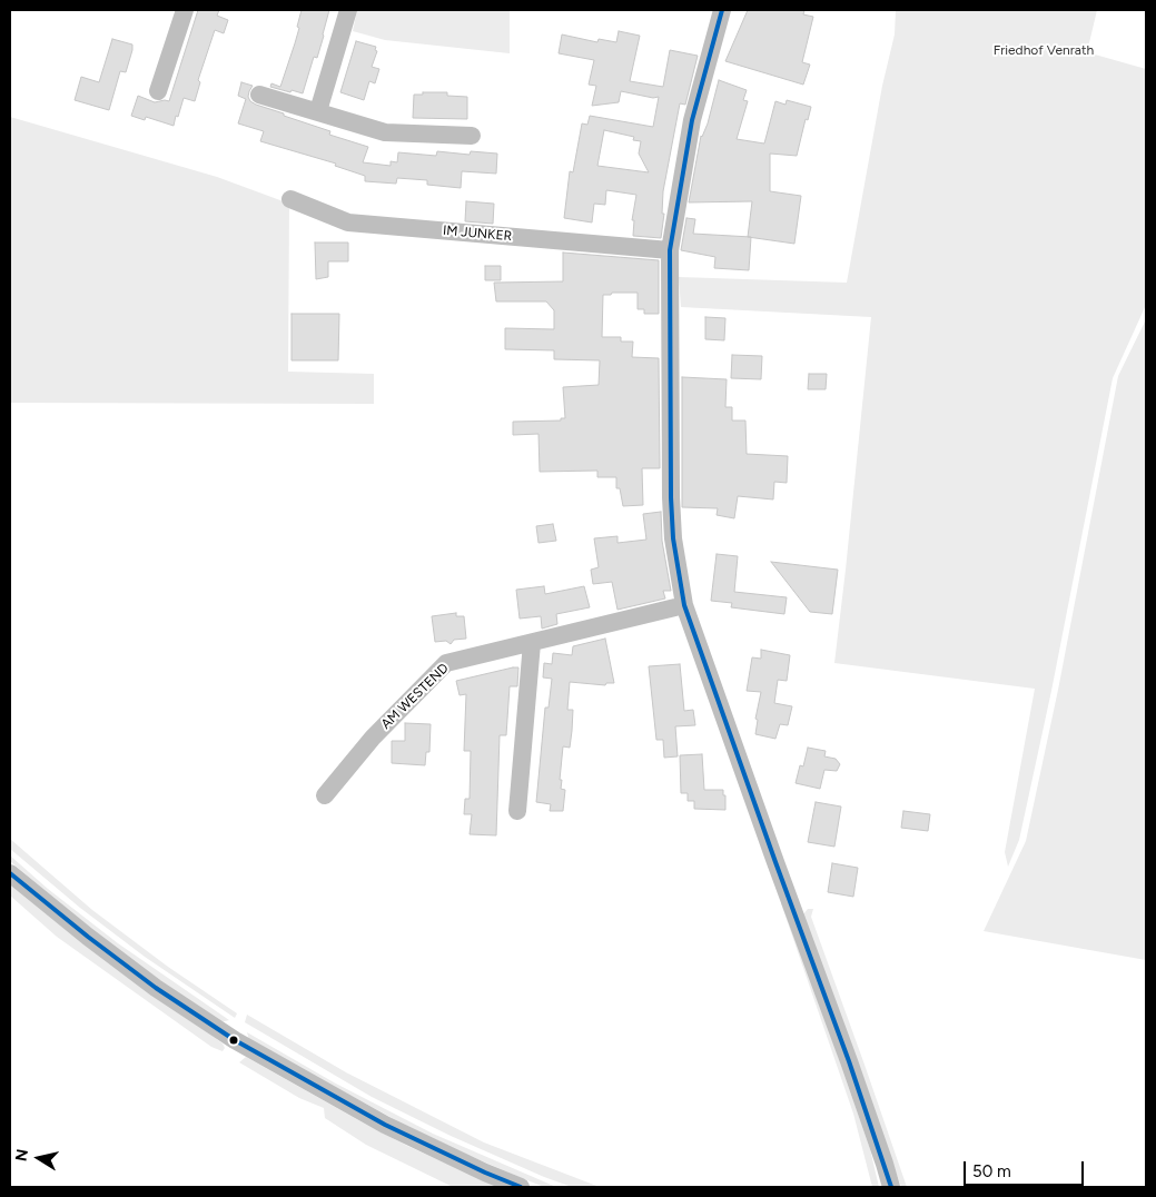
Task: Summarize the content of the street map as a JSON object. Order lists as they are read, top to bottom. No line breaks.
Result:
{"streets":{"street":["IM JUNKER","AM WESTEND"]},"parks":["Friedhof Venrath"],"scale_bar":"50 m","north":"left"}
